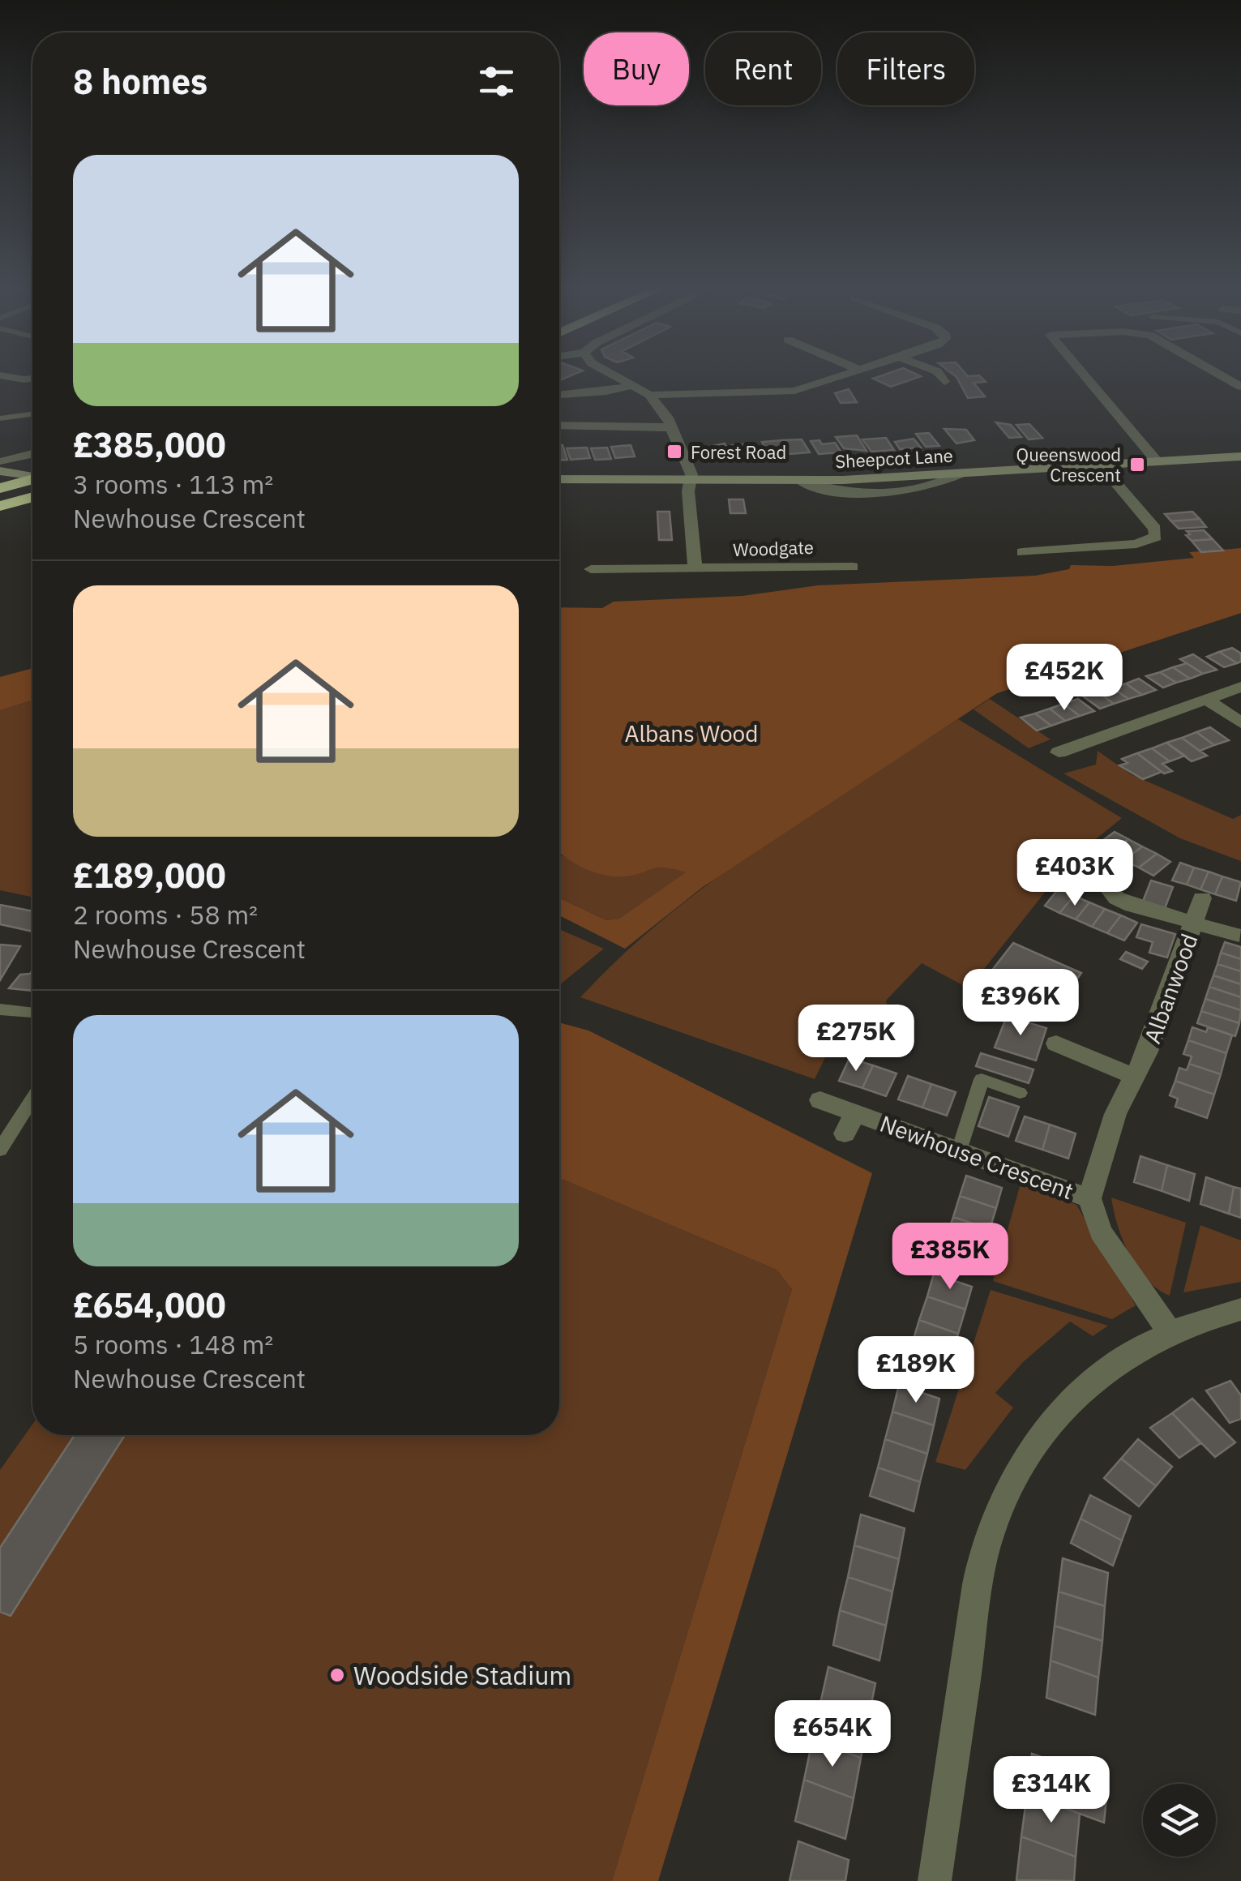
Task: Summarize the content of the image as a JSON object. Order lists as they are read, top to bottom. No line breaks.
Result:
{"streets":{"street":["Sheepcot Lane","Woodgate","Albanwood","Newhouse Crescent"]},"crossings":[["Albanwood","Newhouse Crescent"]],"parks":["Albans Wood"],"places":{"transit":["Forest Road","Queenswood Crescent"],"other":["Woodside Stadium"]},"page":{"chip":["Buy","Rent","Filters"],"heading":"8 homes","list":[{"name":"£385,000","note":"3 rooms · 113 m² · Newhouse Crescent"},{"name":"£189,000","note":"2 rooms · 58 m² · Newhouse Crescent"},{"name":"£654,000","note":"5 rooms · 148 m² · Newhouse Crescent"}],"price":["£452K","£403K","£396K","£275K","£385K","£189K","£654K","£314K"]}}
